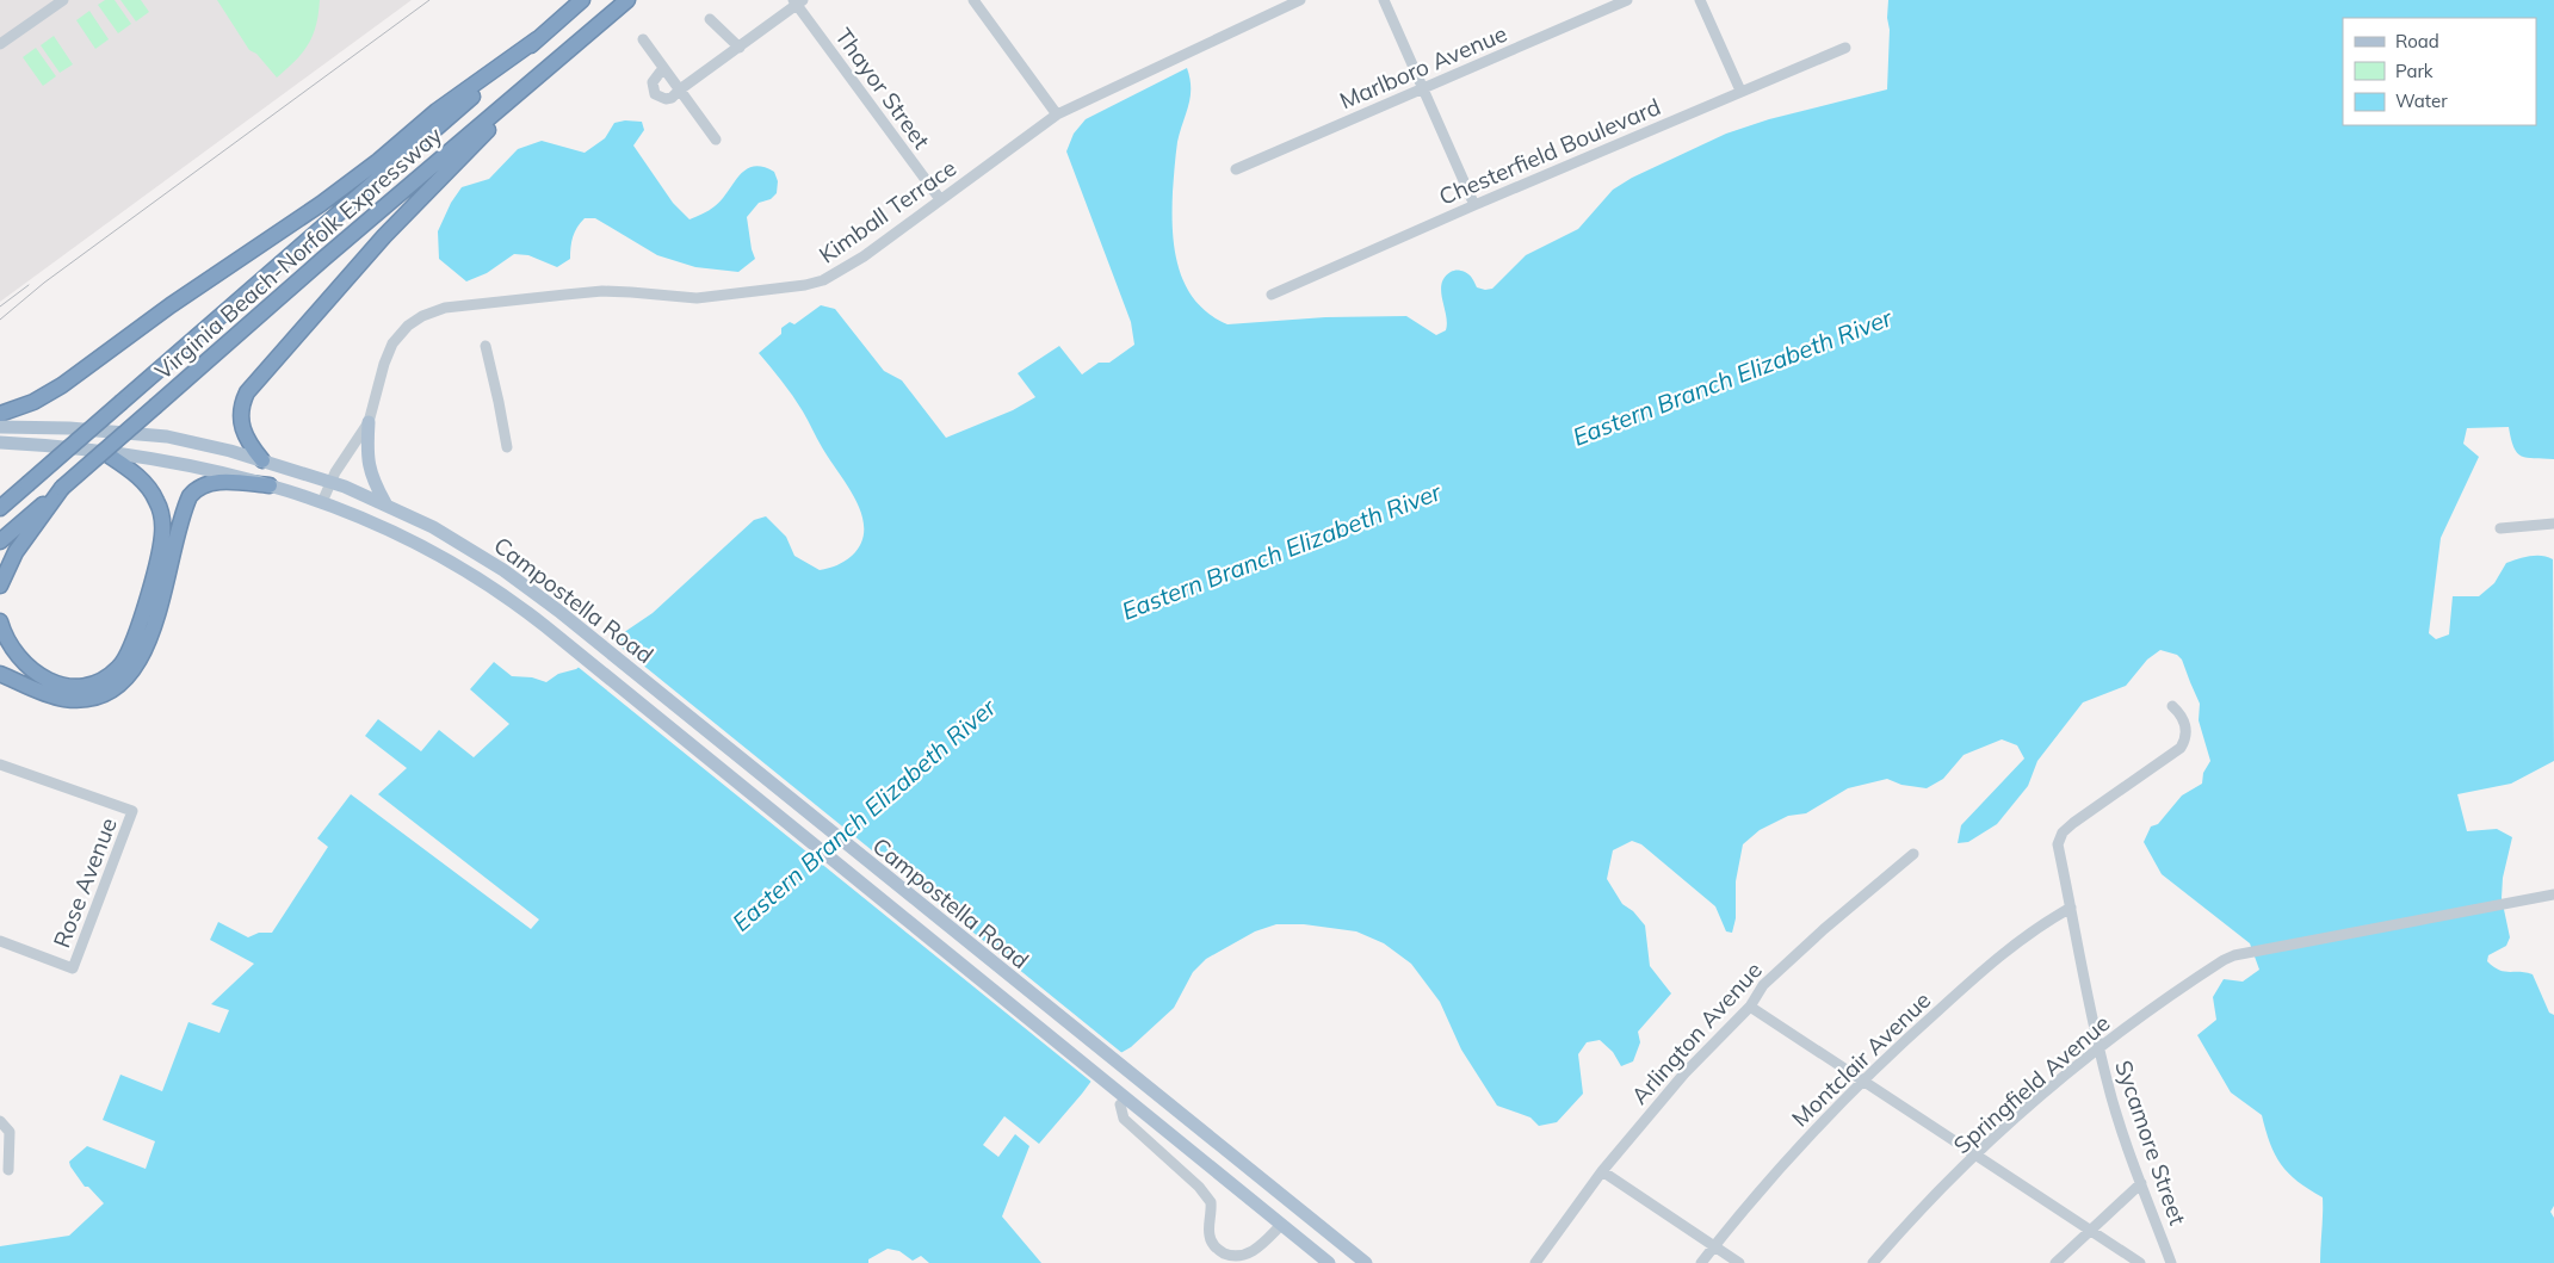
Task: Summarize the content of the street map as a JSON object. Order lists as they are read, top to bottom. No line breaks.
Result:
{"streets":{"highway":["Virginia Beach-Norfolk Expressway"],"main road":["Campostella Road"],"street":["Marlboro Avenue","Thayor Street","Chesterfield Boulevard","Kimball Terrace","Rose Avenue","Arlington Avenue","Montclair Avenue","Springfield Avenue","Sycamore Street"]},"crossings":[["Thayor Street","Kimball Terrace"],["Kimball Terrace","Campostella Road"],["Montclair Avenue","Sycamore Street"],["Springfield Avenue","Sycamore Street"]],"water":["Eastern Branch Elizabeth River"],"legend":["Road","Park","Water"]}
